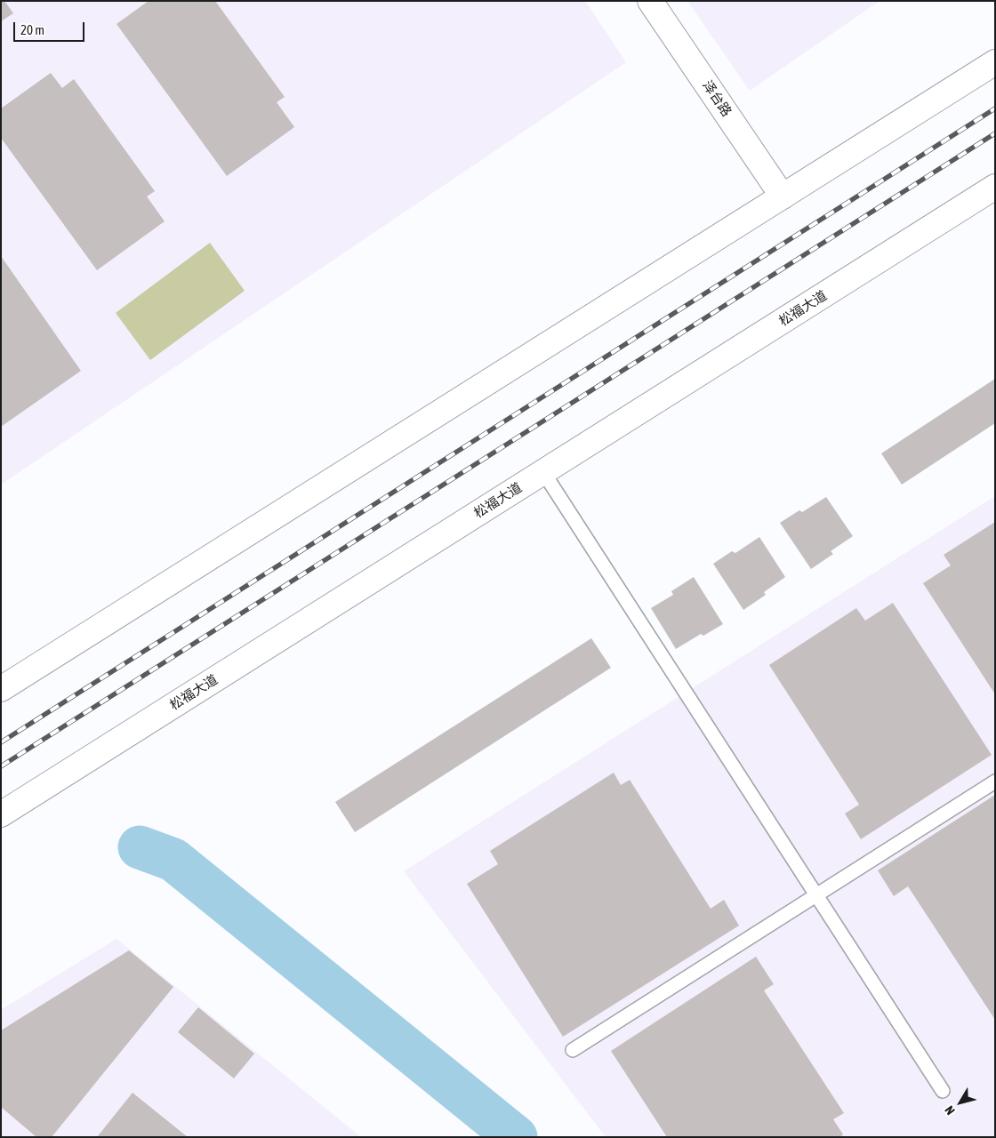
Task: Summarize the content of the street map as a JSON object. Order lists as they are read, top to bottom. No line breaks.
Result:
{"streets":{"main road":["泽台路","松福大道"]},"scale_bar":"20 m","north":"bottom left"}
